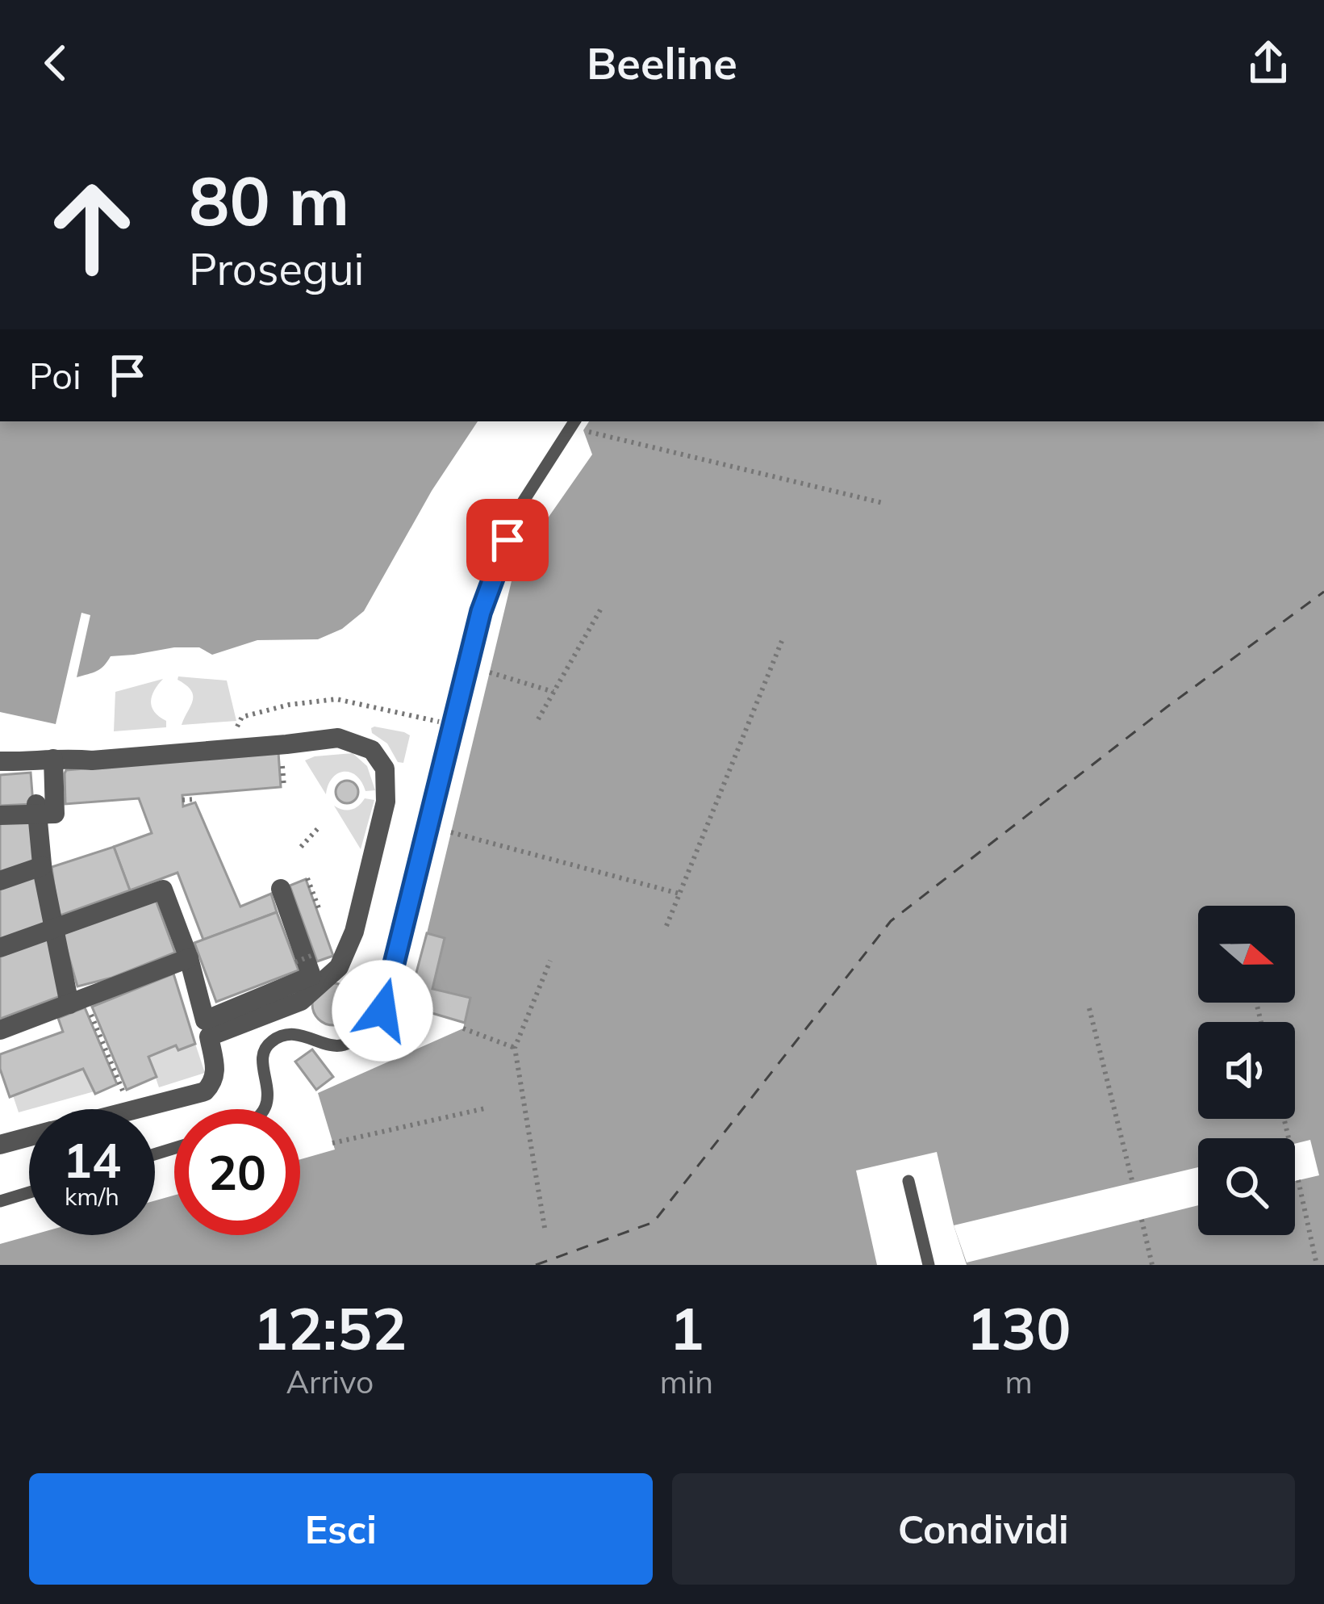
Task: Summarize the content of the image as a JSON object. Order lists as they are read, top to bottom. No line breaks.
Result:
{"north":"right","page":{"header":"Beeline","turn":["80 m","Prosegui"],"then":"Poi","speed":"14 km/h","limit":"20","eta":["12:52","Arrivo","1","min","130","m"],"buttons":["Esci","Condividi"]}}
